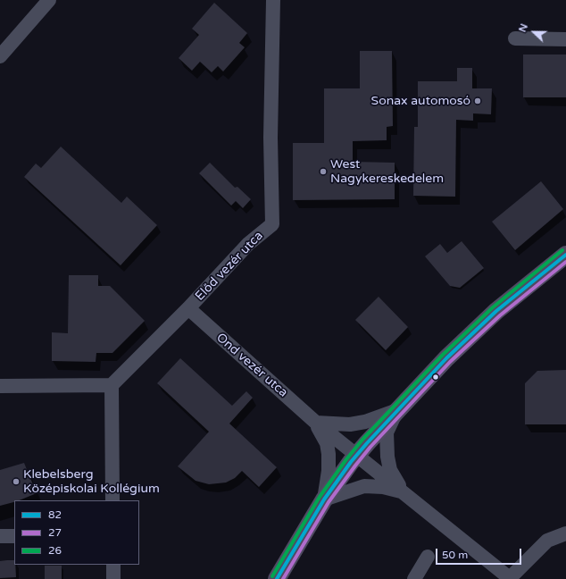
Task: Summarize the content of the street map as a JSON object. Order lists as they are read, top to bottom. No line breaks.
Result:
{"streets":{"street":["Előd vezér utca","Ond vezér utca"]},"crossings":[["Előd vezér utca","Ond vezér utca"]],"places":["Sonax automosó","West Nagykereskedelem","Klebelsberg Középiskolai Kollégium"],"lines":["transit line 26","transit line 82","transit line 27"],"legend":["82","27","26"],"scale_bar":"50 m","north":"left"}
